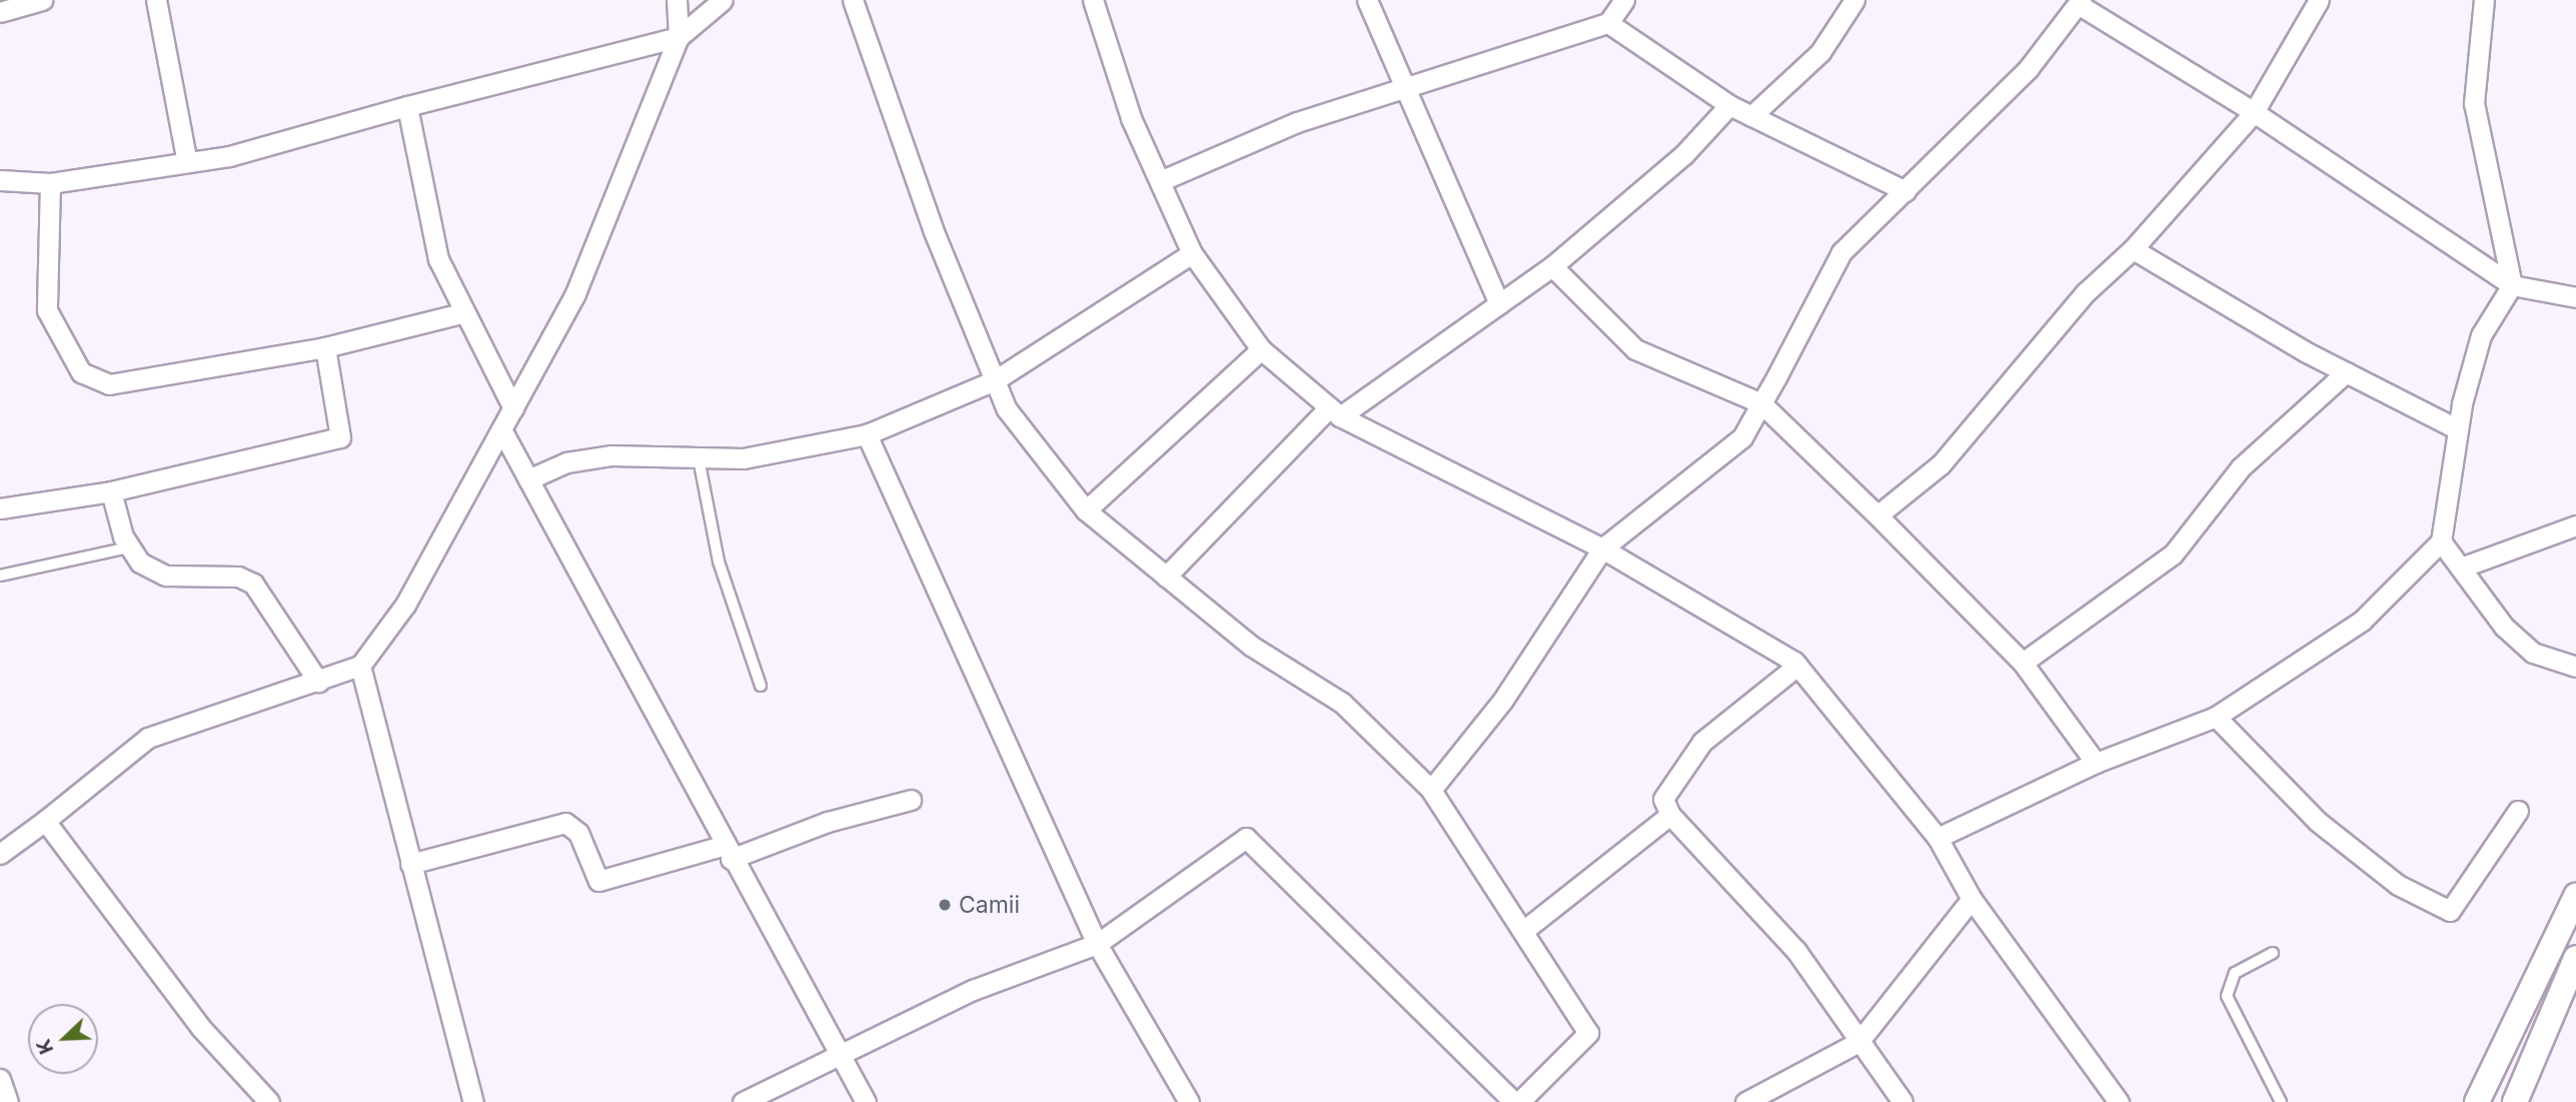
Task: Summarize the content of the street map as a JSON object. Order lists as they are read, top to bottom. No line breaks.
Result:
{"places":["Camii"],"north":"bottom left"}
